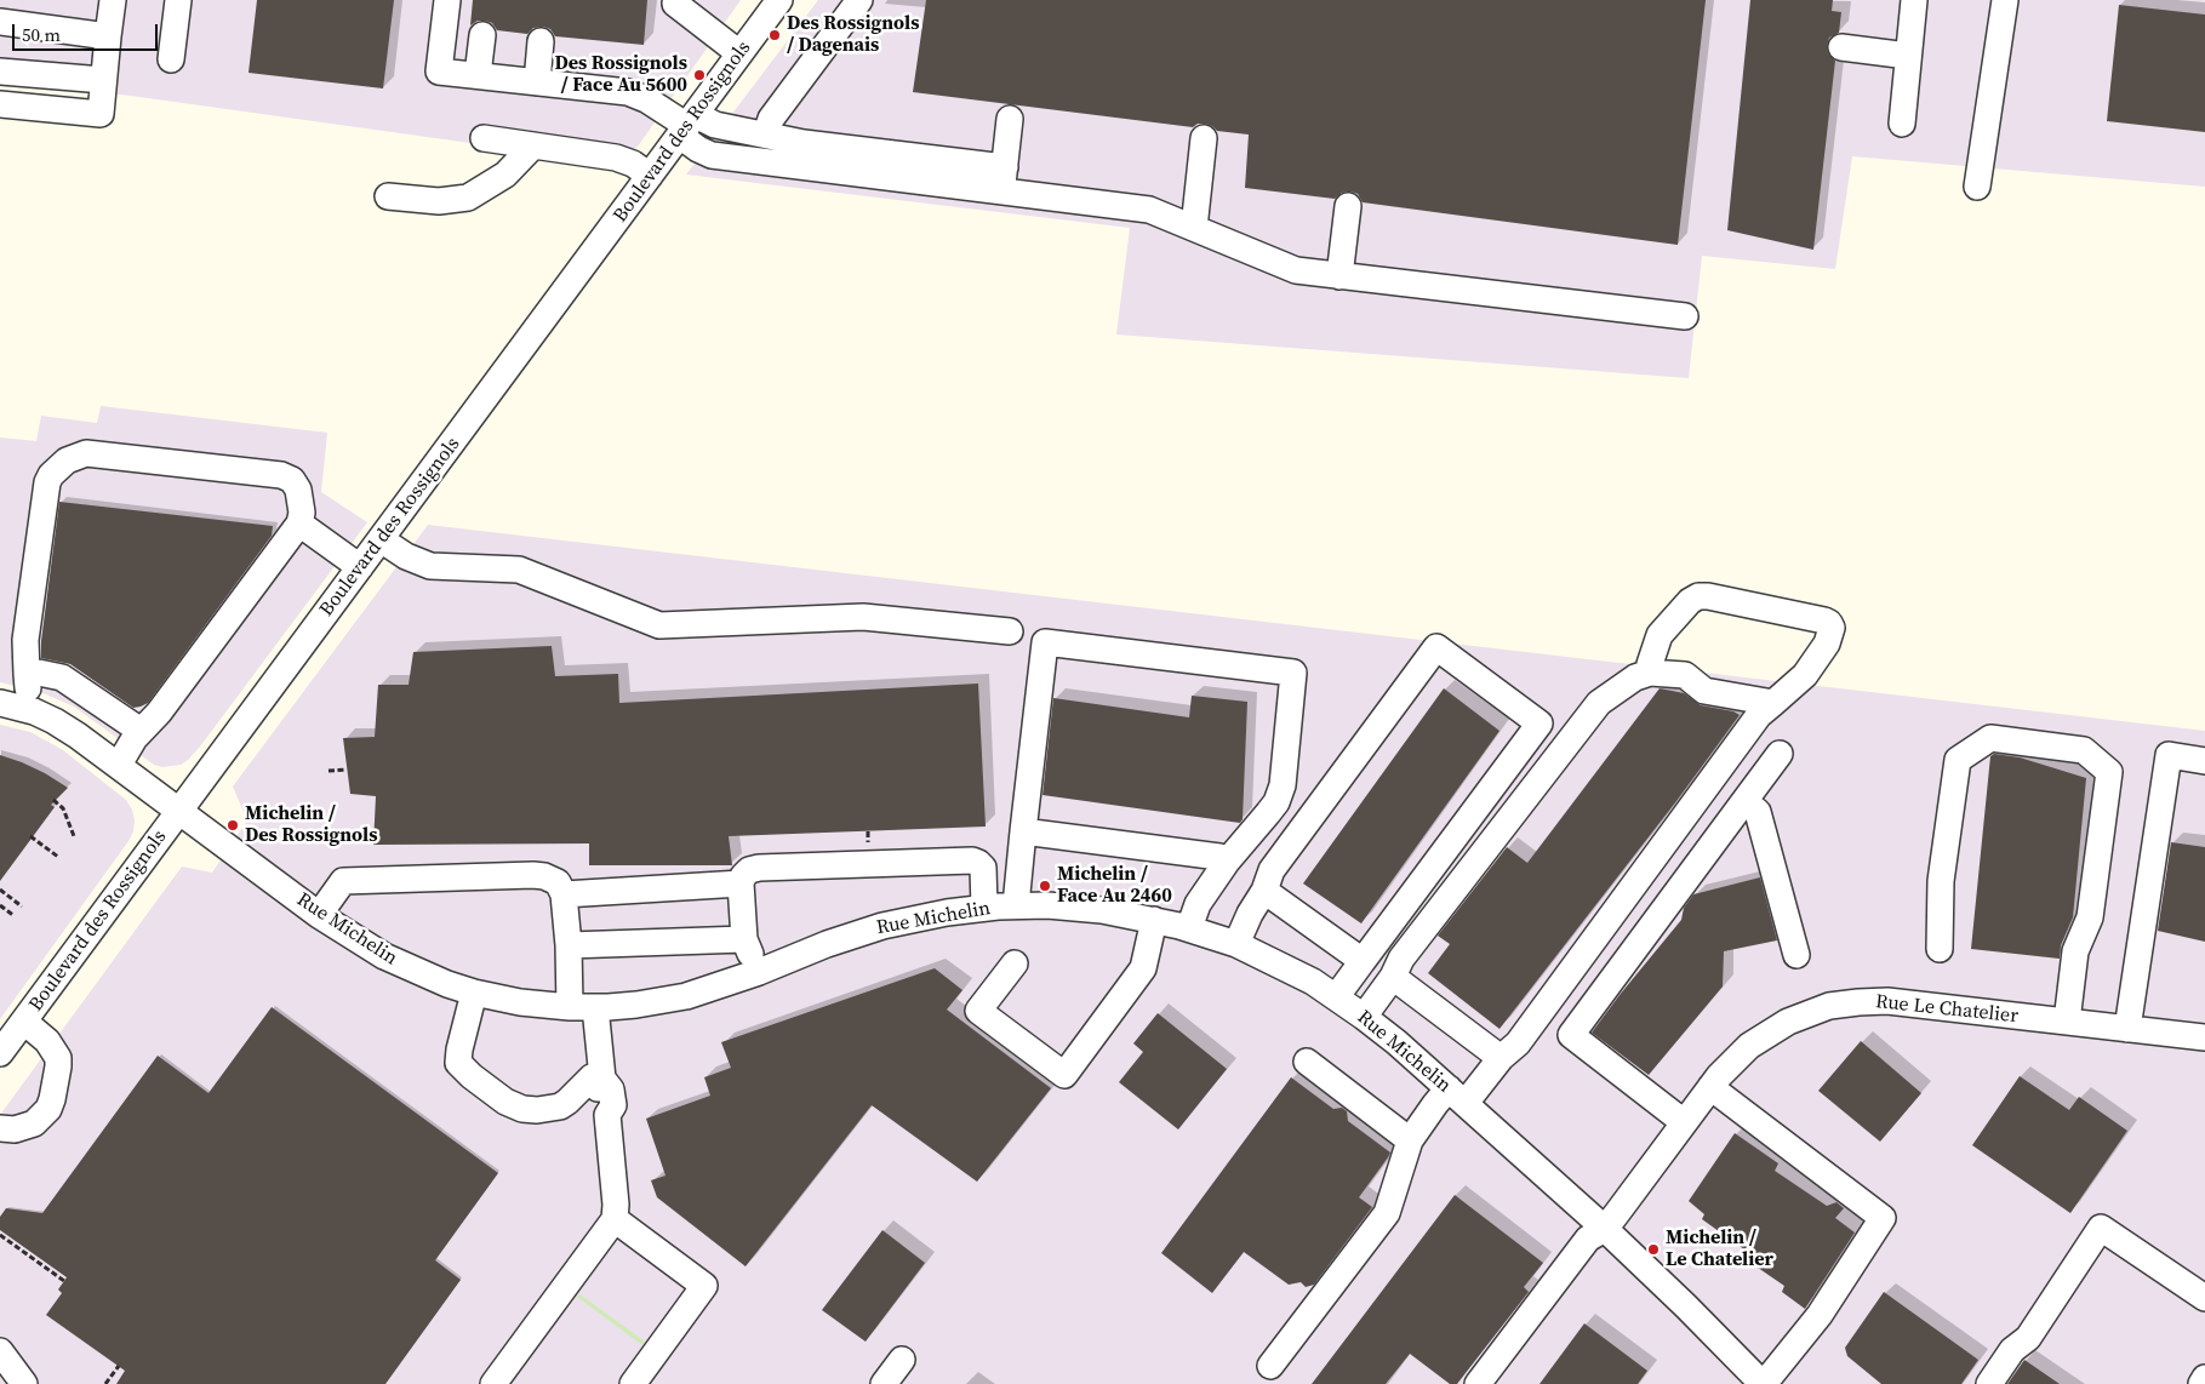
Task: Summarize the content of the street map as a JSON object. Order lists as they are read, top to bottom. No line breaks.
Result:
{"streets":{"street":["Boulevard des Rossignols","Rue Michelin","Rue Le Chatelier"]},"crossings":[["Boulevard des Rossignols","Rue Michelin"],["Rue Michelin","Rue Le Chatelier"]],"places":["Des Rossignols / Dagenais","Des Rossignols / Face Au 5600","Michelin / Des Rossignols","Michelin / Face Au 2460","Michelin / Le Chatelier"],"scale_bar":"50 m"}
